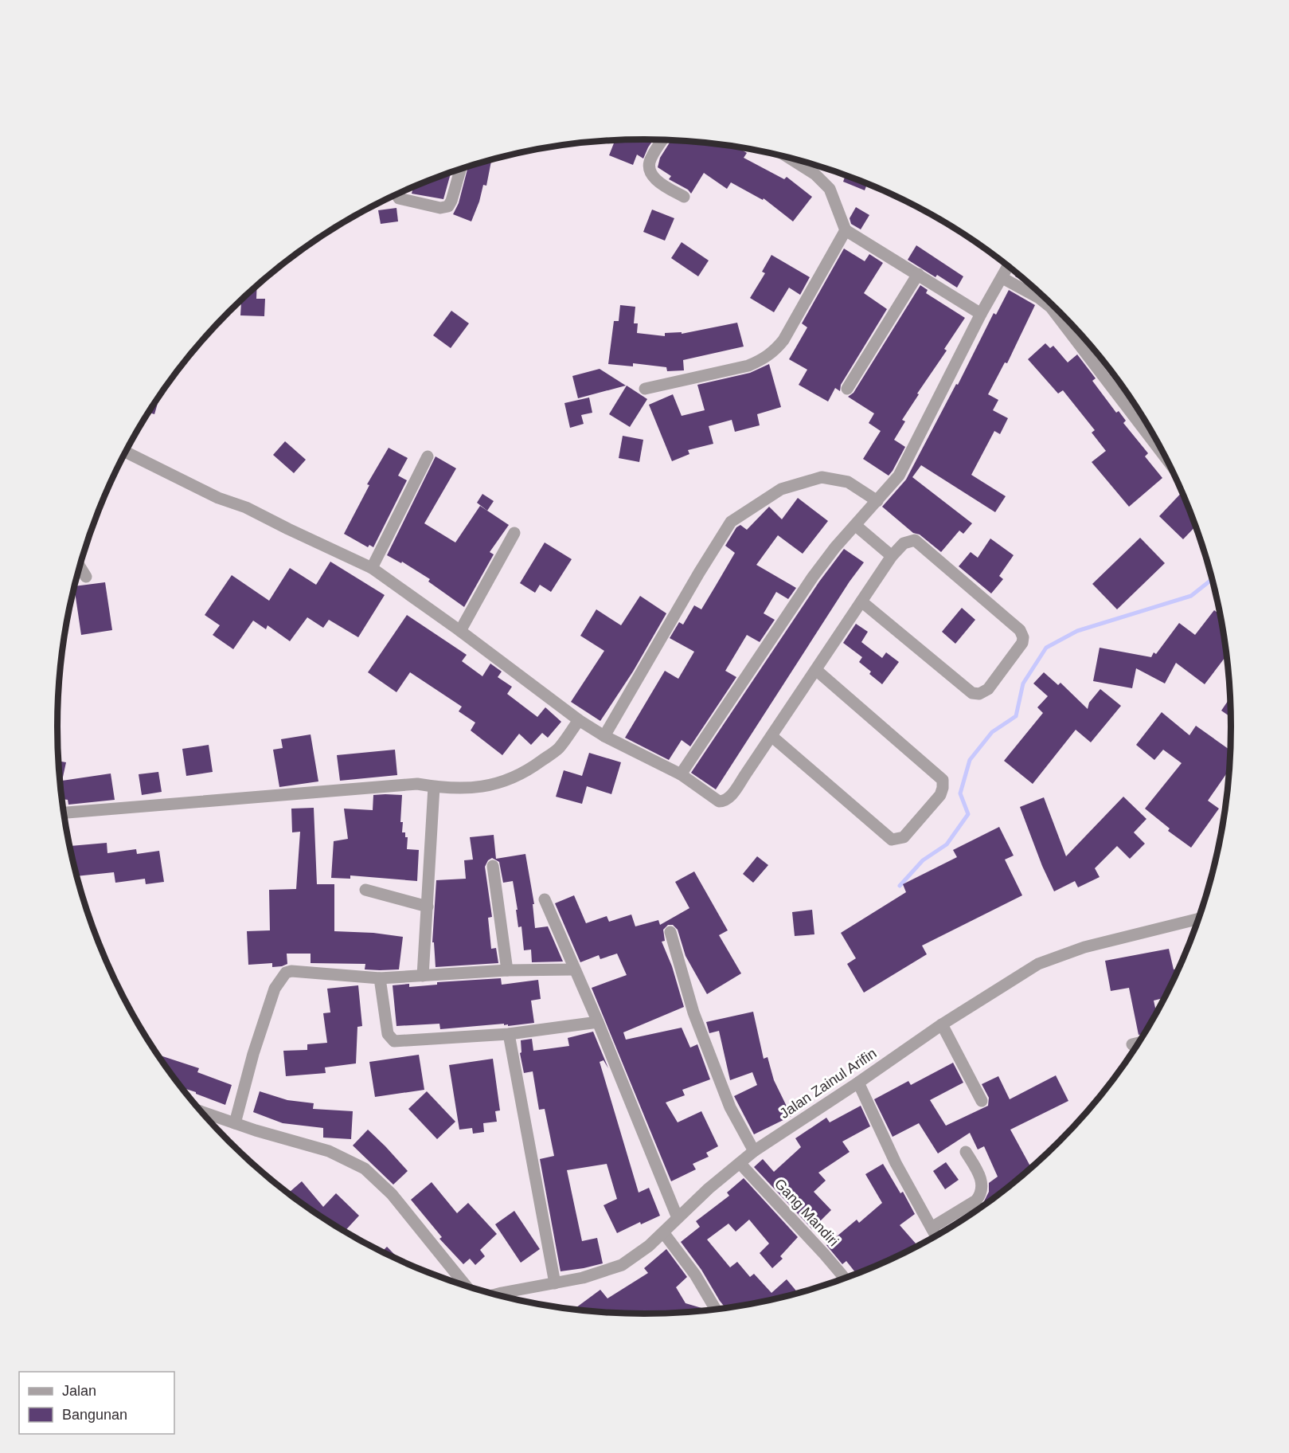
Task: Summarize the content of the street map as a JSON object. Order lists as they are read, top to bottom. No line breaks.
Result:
{"streets":{"street":["Jalan Zainul Arifin","Gang Mandiri"]},"crossings":[["Jalan Zainul Arifin","Gang Mandiri"]],"legend":["Jalan","Bangunan"]}
